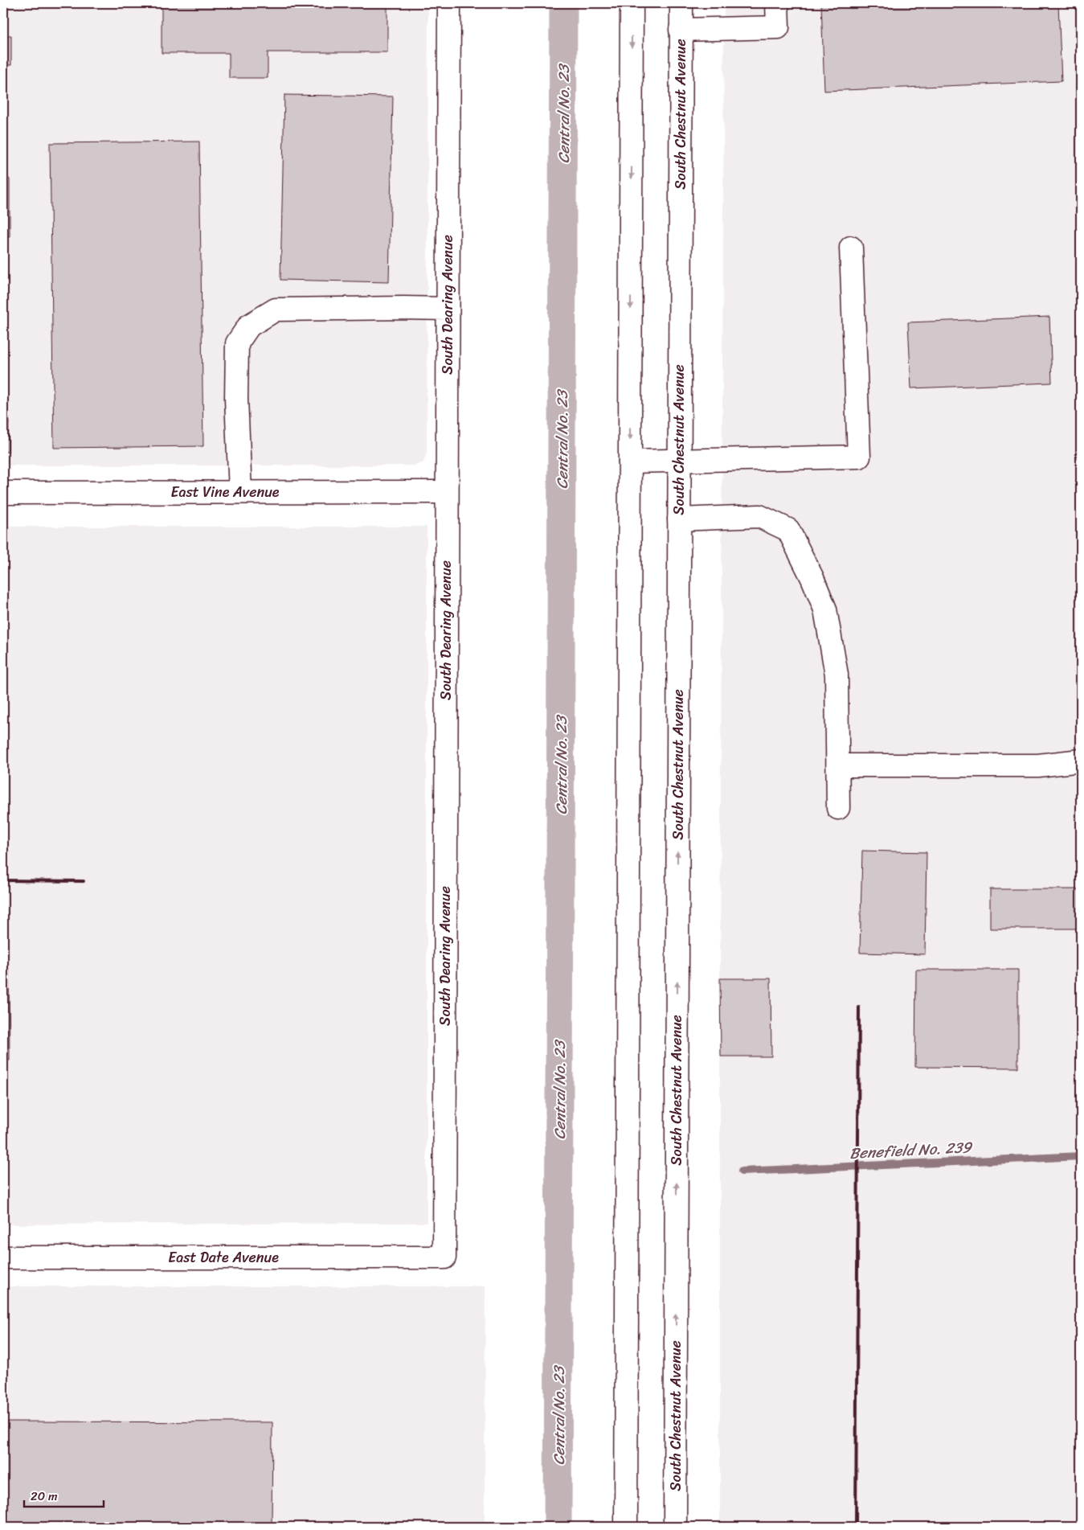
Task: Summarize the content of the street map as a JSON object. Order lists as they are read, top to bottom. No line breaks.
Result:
{"streets":{"main road":["South Chestnut Avenue","South Dearing Avenue","East Vine Avenue","East Date Avenue"]},"crossings":[["South Dearing Avenue","East Vine Avenue"],["South Dearing Avenue","East Date Avenue"]],"water":["Central No. 23","Benefield No. 239"],"scale_bar":"20 m"}
